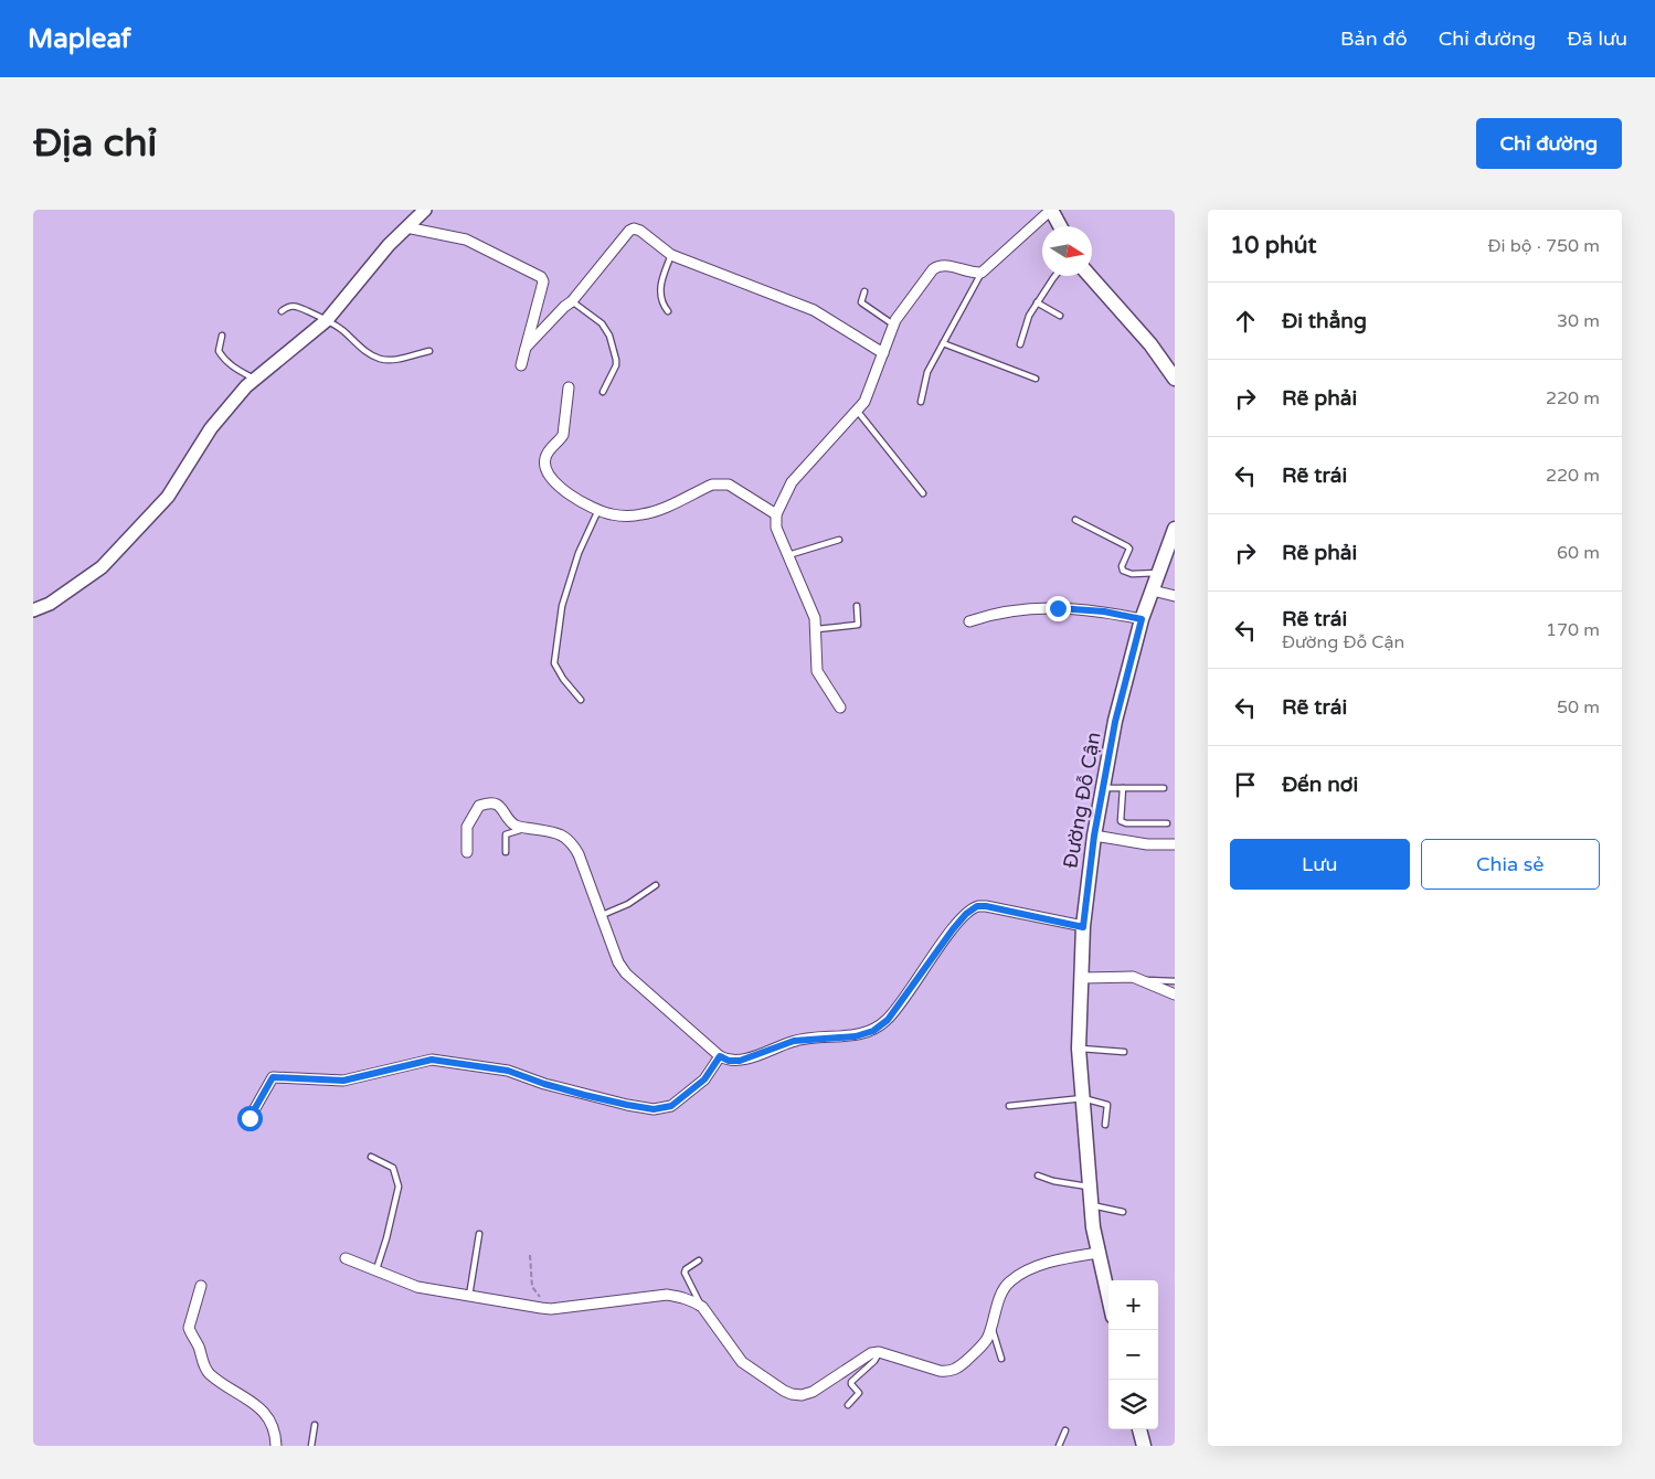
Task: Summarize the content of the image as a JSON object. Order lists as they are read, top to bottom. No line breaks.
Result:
{"streets":{"main road":["Đường Đỗ Cận"]},"north":"right","page":{"header":"Mapleaf","nav":["Bản đồ","Chỉ đường","Đã lưu"],"buttons":["Chỉ đường",["Lưu","Chia sẻ"]],"title":"Địa chỉ","heading":["10 phút","Đi bộ · 750 m"],"list":[["Đi thẳng","30 m"],["Rẽ phải","220 m"],["Rẽ trái","220 m"],["Rẽ phải","60 m"],["Rẽ trái","Đường Đỗ Cận","170 m"],["Rẽ trái","50 m"],"Đến nơi"],"map_buttons":["+","−"]}}
